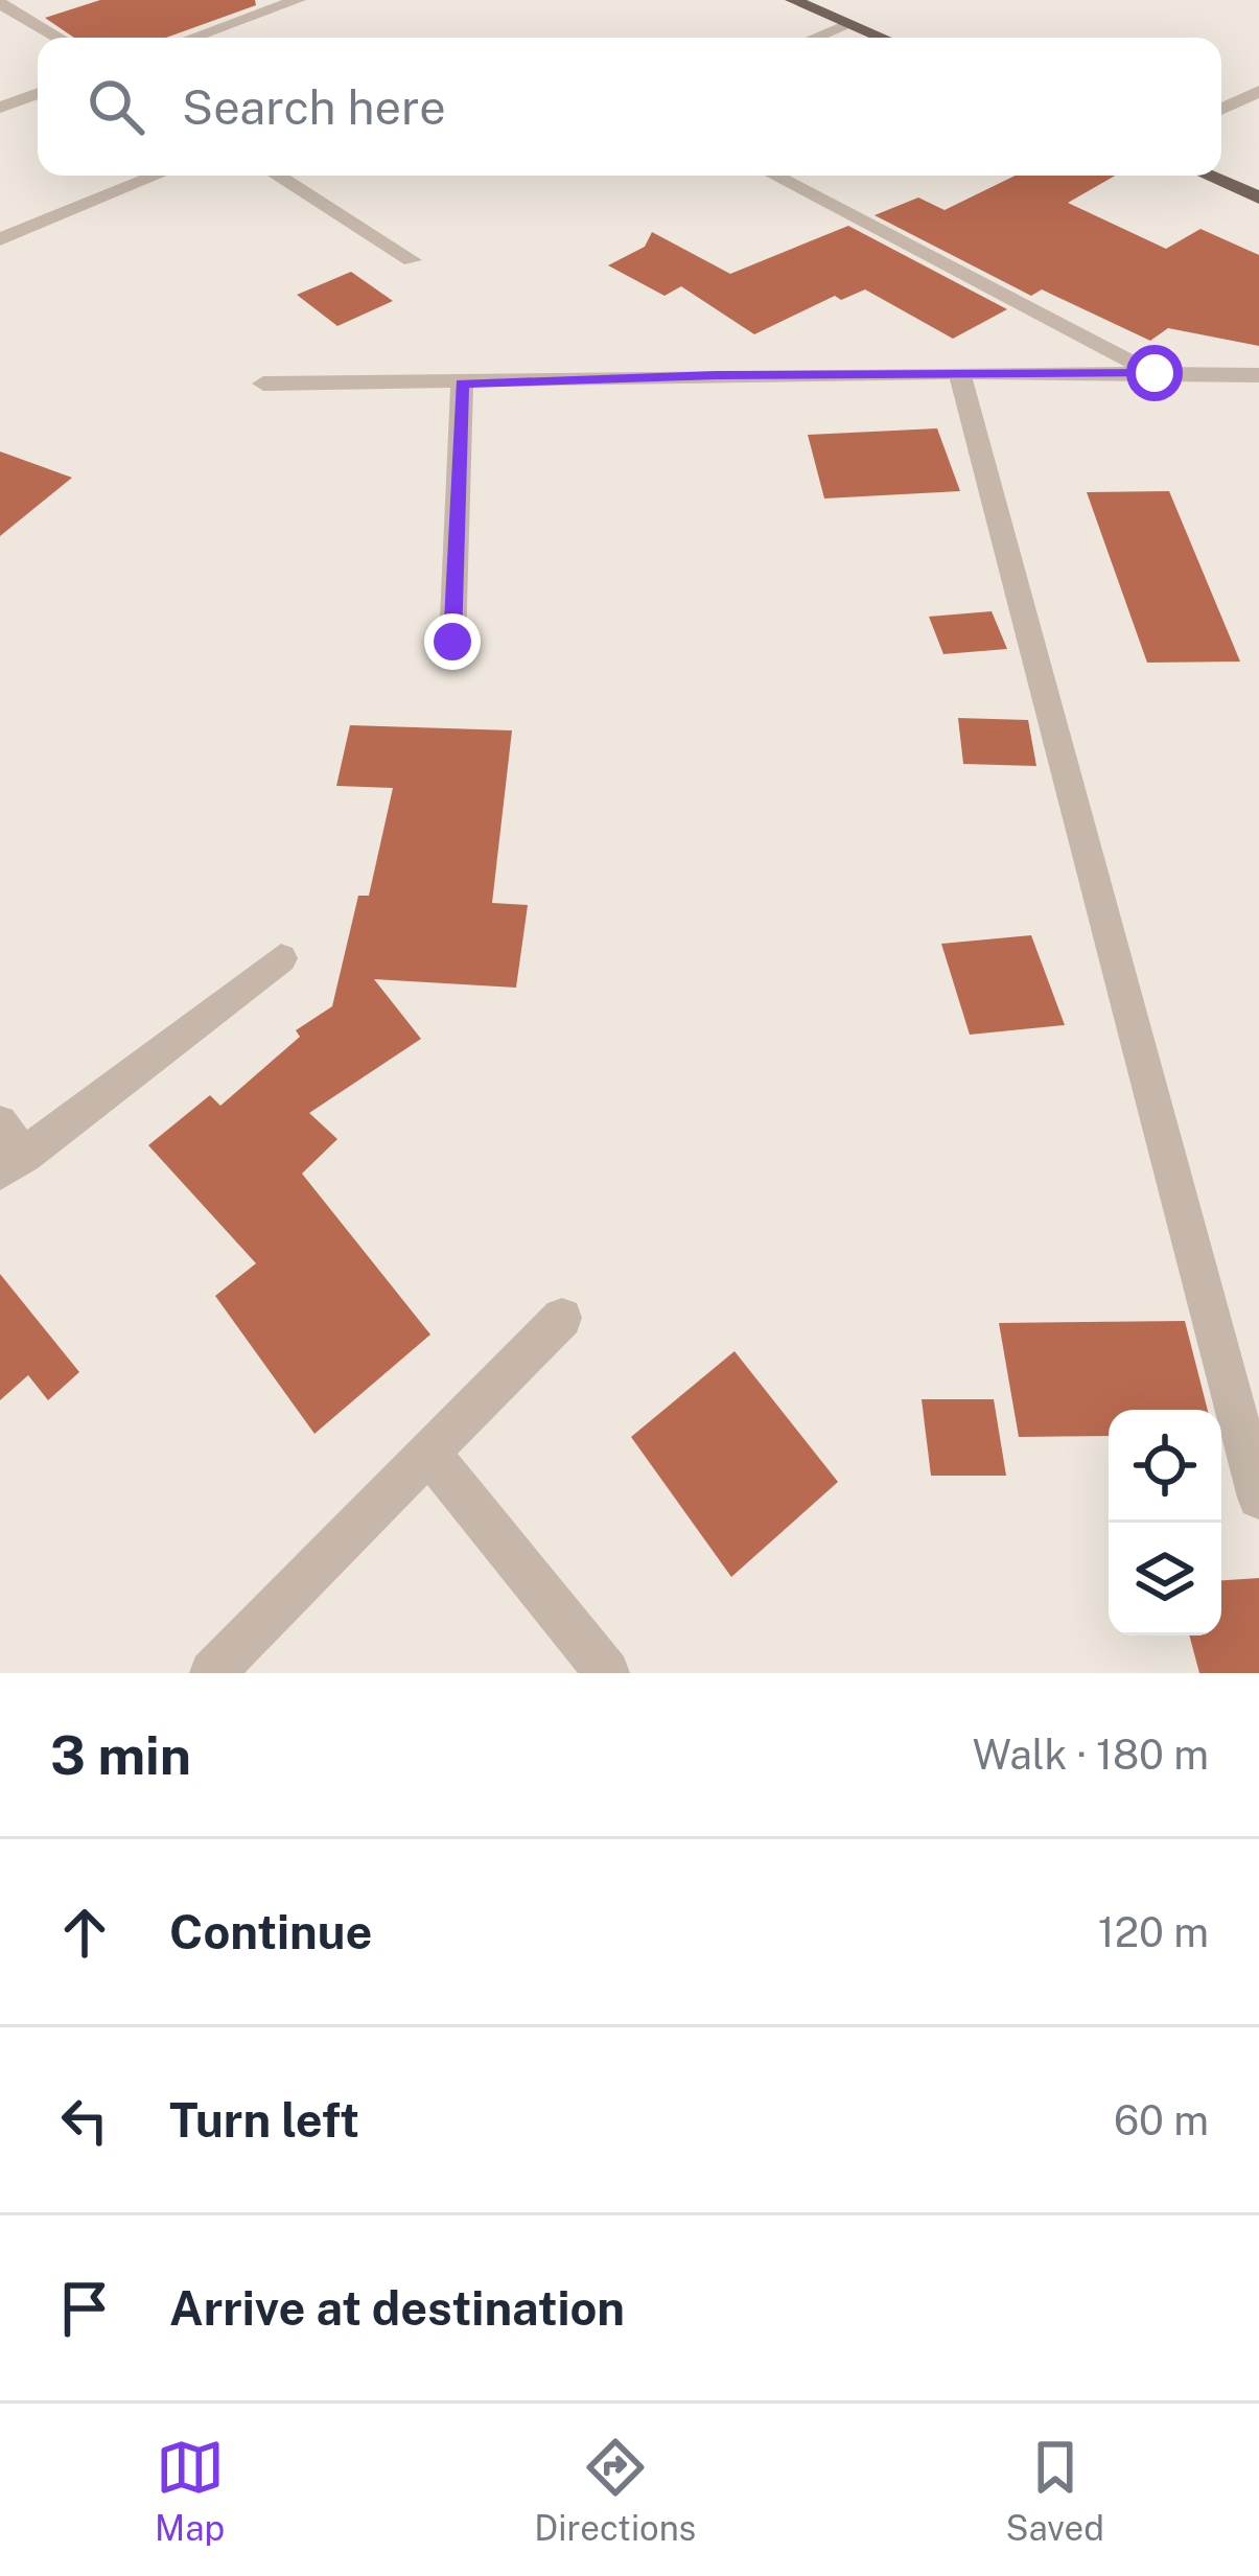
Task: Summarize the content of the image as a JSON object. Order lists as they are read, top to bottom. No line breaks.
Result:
{"page":{"search":"Search here","heading":["3 min","Walk · 180 m"],"list":[["Continue","120 m"],["Turn left","60 m"],"Arrive at destination"],"nav":["Map","Directions","Saved"]}}
